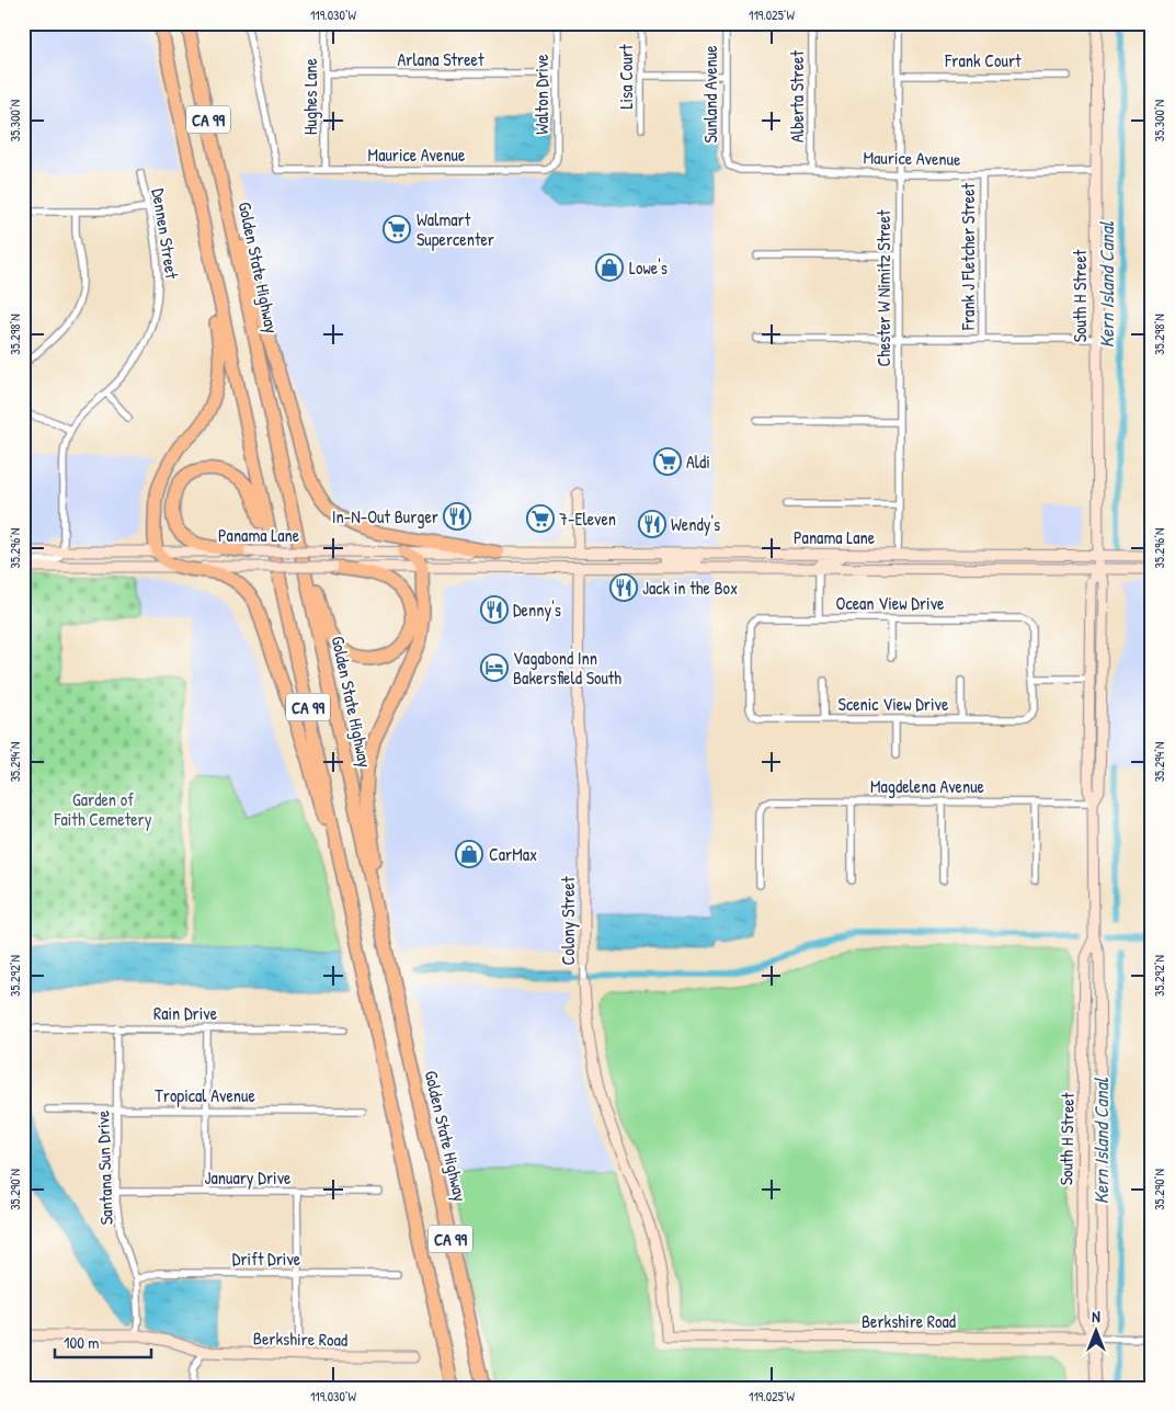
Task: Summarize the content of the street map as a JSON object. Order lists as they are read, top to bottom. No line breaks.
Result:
{"streets":{"highway":["CA 99","Golden State Highway"],"street":["Arlana Street","Frank Court","Lisa Court","Walton Drive","Sunland Avenue","Hughes Lane","Alberta Street","Maurice Avenue","Dennen Street","Frank J Fletcher Street","Chester W Nimitz Street","South H Street","Panama Lane","Ocean View Drive","Scenic View Drive","Magdelena Avenue","Colony Street","Rain Drive","Tropical Avenue","Santana Sun Drive","January Drive","Drift Drive","Berkshire Road"]},"crossings":[["Arlana Street","Walton Drive"],["Arlana Street","Hughes Lane"],["Frank Court","Chester W Nimitz Street"],["Walton Drive","Maurice Avenue"],["Sunland Avenue","Maurice Avenue"],["Hughes Lane","Maurice Avenue"],["Alberta Street","Maurice Avenue"],["Maurice Avenue","Frank J Fletcher Street"],["Maurice Avenue","Chester W Nimitz Street"],["Maurice Avenue","South H Street"],["Dennen Street","Panama Lane"],["Chester W Nimitz Street","Panama Lane"],["South H Street","Panama Lane"],["South H Street","Magdelena Avenue"],["South H Street","Berkshire Road"],["Panama Lane","Colony Street"],["Ocean View Drive","Scenic View Drive"],["Colony Street","Berkshire Road"],["Rain Drive","Santana Sun Drive"],["Tropical Avenue","Santana Sun Drive"],["Santana Sun Drive","January Drive"],["Santana Sun Drive","Drift Drive"],["Santana Sun Drive","Berkshire Road"]],"water":["Kern Island Canal"],"parks":["Garden of Faith Cemetery"],"places":{"supermarket":["Walmart Supercenter","Aldi","7-Eleven"],"shop":["Lowe's","CarMax"],"restaurant":["In-N-Out Burger","Wendy's","Jack in the Box","Denny's"],"hotel":["Vagabond Inn Bakersfield South"]},"scale_bar":"100 m","north":"top","coordinates":["119.030°W","119.025°W","35.300°N","35.298°N","35.296°N","35.294°N","35.292°N","35.290°N"]}
